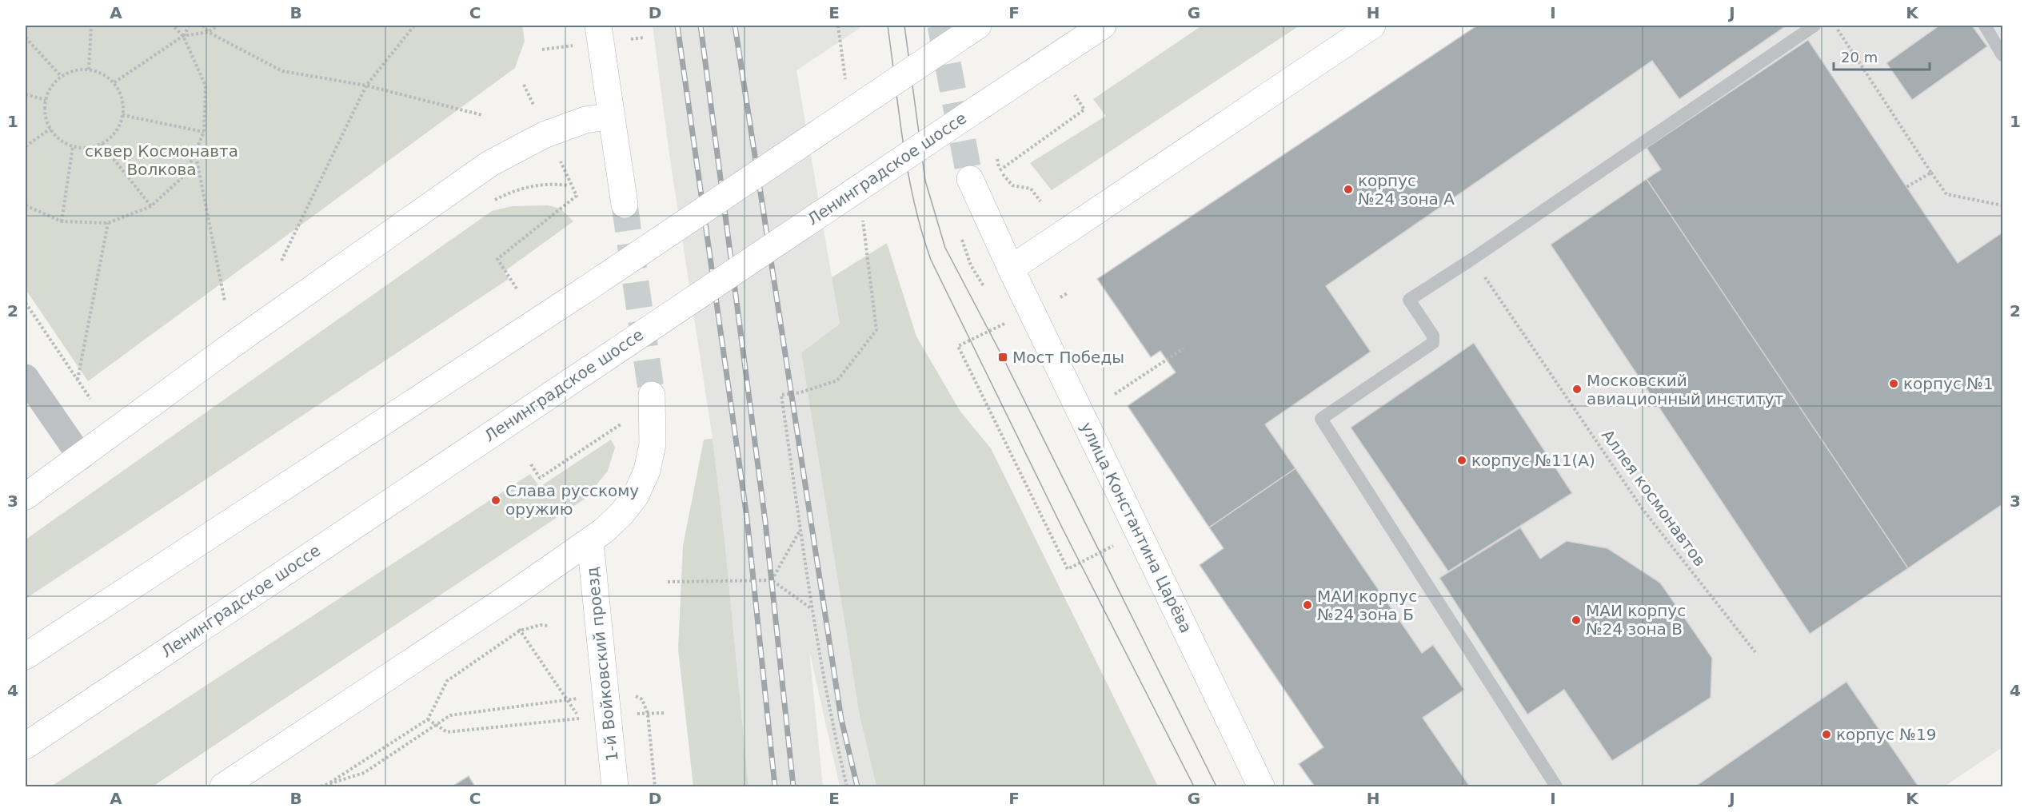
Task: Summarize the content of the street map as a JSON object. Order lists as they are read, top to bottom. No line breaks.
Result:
{"streets":{"main road":["Ленинградское шоссе","улица Константина Царёва","1-й Войковский проезд"],"path":["Аллея космонавтов"]},"parks":["сквер Космонавта Волкова"],"places":{"other":["корпус №24 зона А","корпус №1","Московский авиационный институт","корпус №11(А)","Слава русскому оружию","МАИ корпус №24 зона Б","МАИ корпус №24 зона В","корпус №19"],"transit":["Мост Победы"]},"scale_bar":"20 m","grid":{"columns":["A","B","C","D","E","F","G","H","I","J","K"],"rows":["1","2","3","4"]}}
